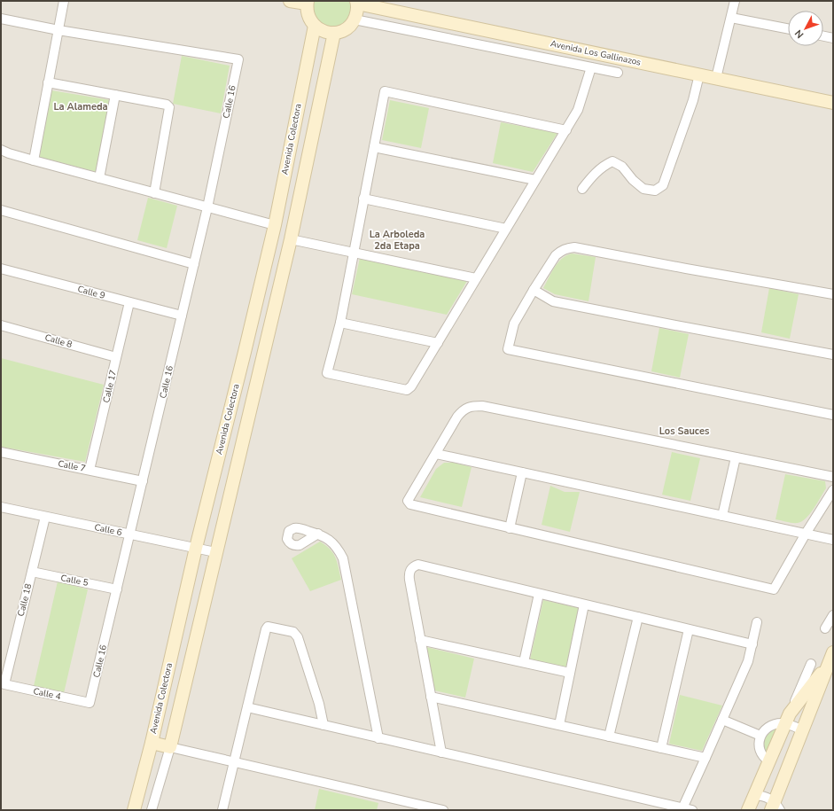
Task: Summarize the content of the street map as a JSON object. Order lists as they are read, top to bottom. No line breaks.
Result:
{"streets":{"street":["Avenida Los Gallinazos","Calle 16","Avenida Colectora","Calle 9","Calle 8","Calle 17","Calle 7","Calle 6","Calle 5","Calle 18","Calle 4"]},"crossings":[["Calle 16","Calle 9"],["Calle 16","Calle 7"],["Calle 16","Calle 6"],["Calle 16","Calle 5"],["Calle 16","Calle 4"],["Avenida Colectora","Calle 6"],["Calle 9","Calle 17"],["Calle 8","Calle 17"],["Calle 17","Calle 7"],["Calle 6","Calle 18"],["Calle 5","Calle 18"],["Calle 18","Calle 4"]],"districts":["La Alameda","La Arboleda 2da Etapa","Los Sauces"],"north":"bottom left"}
